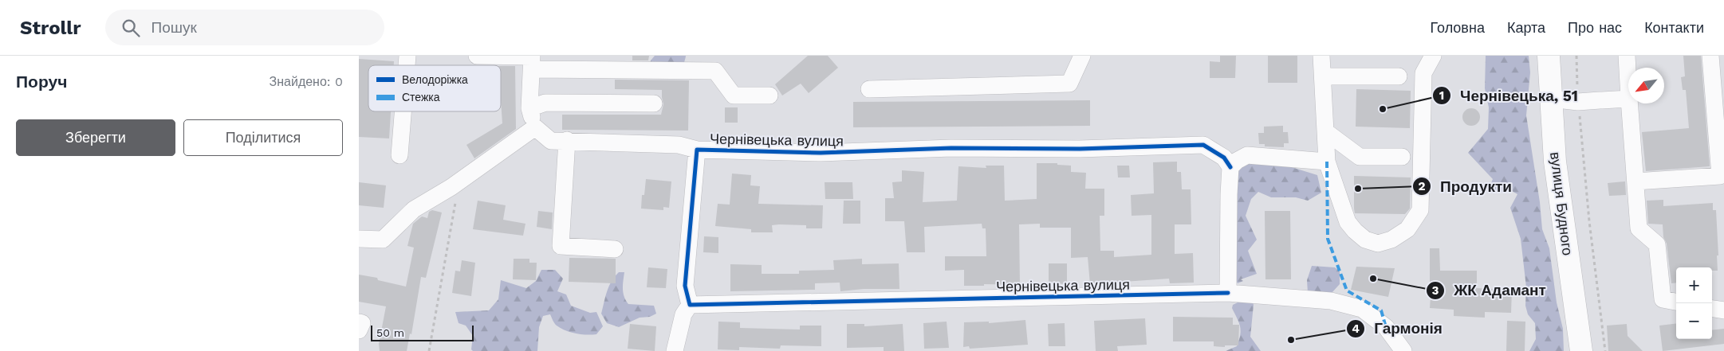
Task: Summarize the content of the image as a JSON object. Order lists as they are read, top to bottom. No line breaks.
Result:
{"streets":{"highway":["вулиця Будного"],"street":["Чернівецька вулиця"]},"places":["Чернівецька, 51","Продукти","ЖК Адамант","Гармонія"],"legend":["Велодоріжка","Стежка"],"scale_bar":"50 m","north":"bottom left","page":{"header":"Strollr","search":"Пошук","nav":["Головна","Карта","Про нас","Контакти"],"heading":["Поруч","Знайдено: 0"],"buttons":["Зберегти","Поділитися"],"map_buttons":["+","−"],"scale":"50 m"}}
